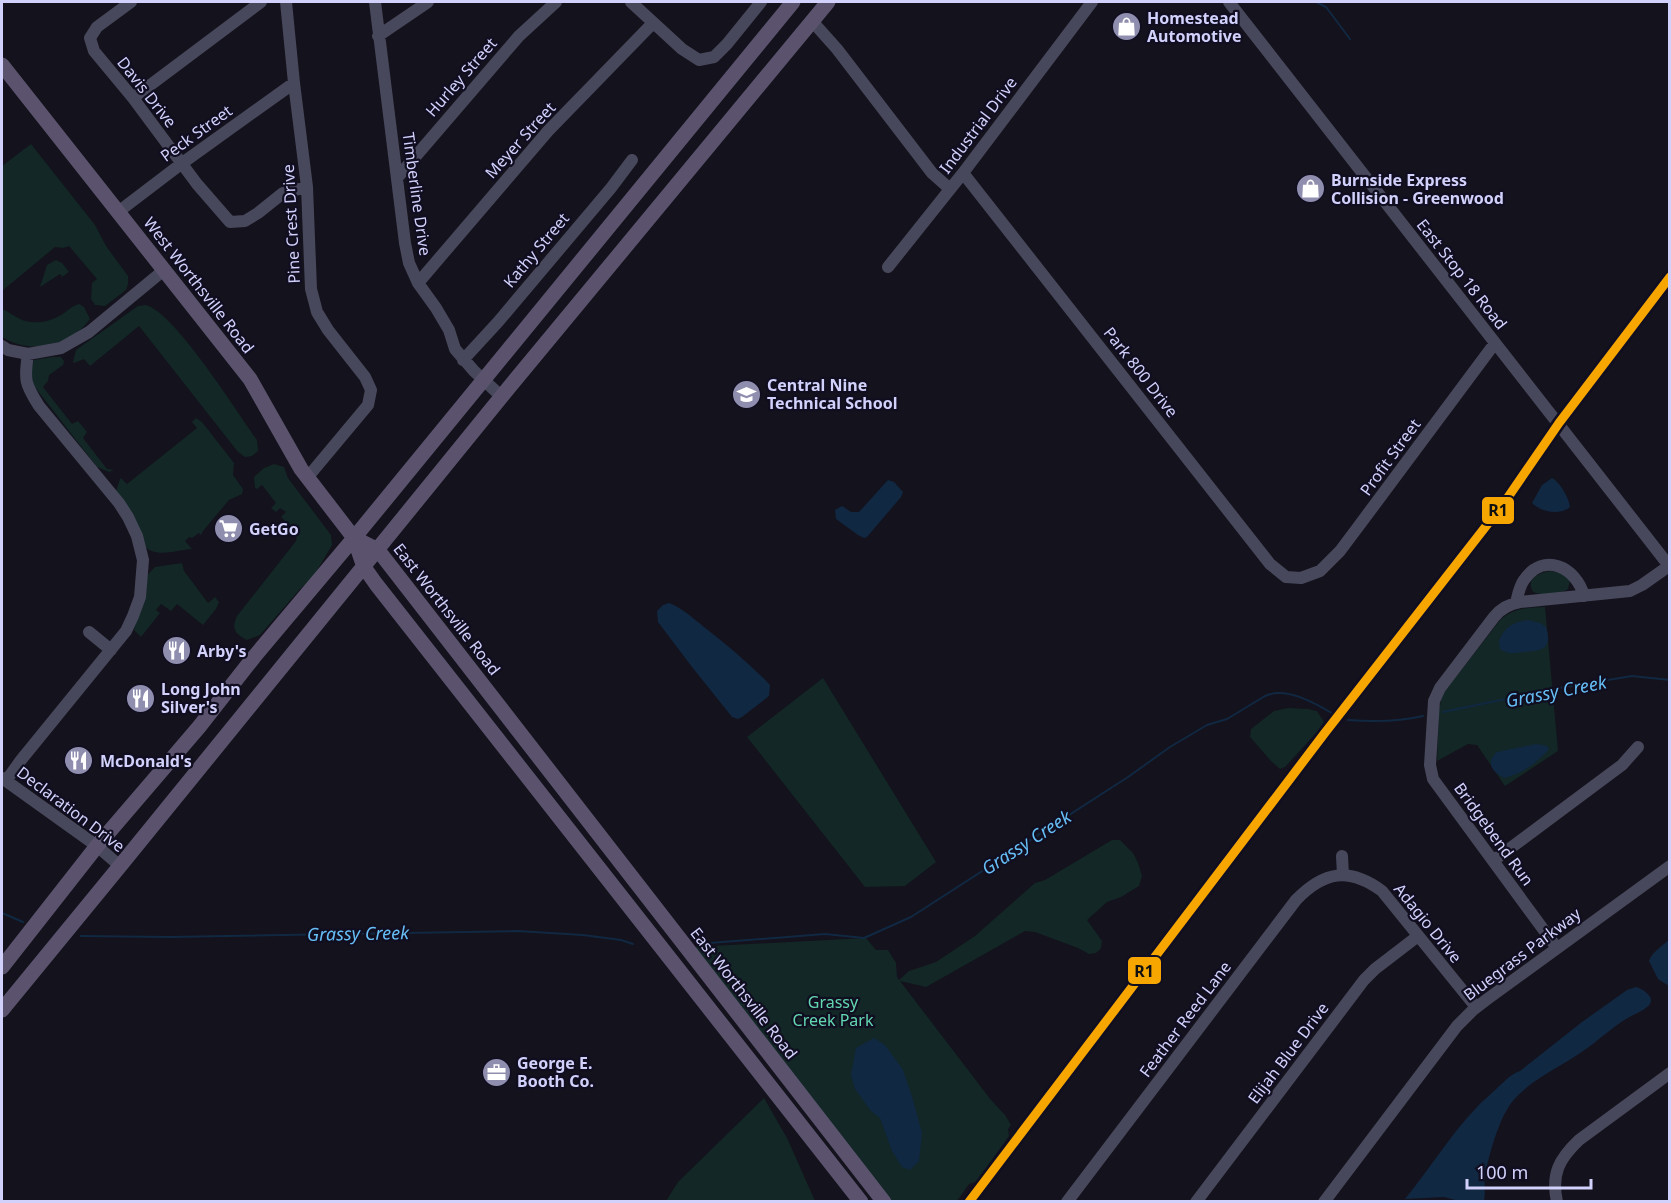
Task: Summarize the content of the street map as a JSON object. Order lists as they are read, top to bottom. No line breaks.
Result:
{"streets":{"main road":["West Worthsville Road","East Worthsville Road"],"street":["Hurley Street","Davis Drive","Industrial Drive","Peck Street","Meyer Street","Timberline Drive","Pine Crest Drive","Kathy Street","East Stop 18 Road","Park 800 Drive","Profit Street","Declaration Drive","Bridgebend Run","Adagio Drive","Bluegrass Parkway","Feather Reed Lane","Elijah Blue Drive"]},"crossings":[["Hurley Street","Timberline Drive"],["Davis Drive","Peck Street"],["Industrial Drive","Park 800 Drive"],["Peck Street","Pine Crest Drive"],["Peck Street","West Worthsville Road"],["Meyer Street","Timberline Drive"],["Timberline Drive","Kathy Street"],["Pine Crest Drive","West Worthsville Road"],["East Stop 18 Road","Profit Street"],["West Worthsville Road","East Worthsville Road"],["Park 800 Drive","Profit Street"],["Bridgebend Run","Bluegrass Parkway"],["Adagio Drive","Bluegrass Parkway"],["Adagio Drive","Feather Reed Lane"],["Adagio Drive","Elijah Blue Drive"]],"water":["Grassy Creek"],"parks":["Grassy Creek Park"],"places":{"shop":["Homestead Automotive","Burnside Express Collision - Greenwood"],"school or university":["Central Nine Technical School"],"supermarket":["GetGo"],"restaurant":["Arby's","Long John Silver's","McDonald's"],"office":["George E. Booth Co."]},"lines":["transit line R1"],"scale_bar":"100 m"}
